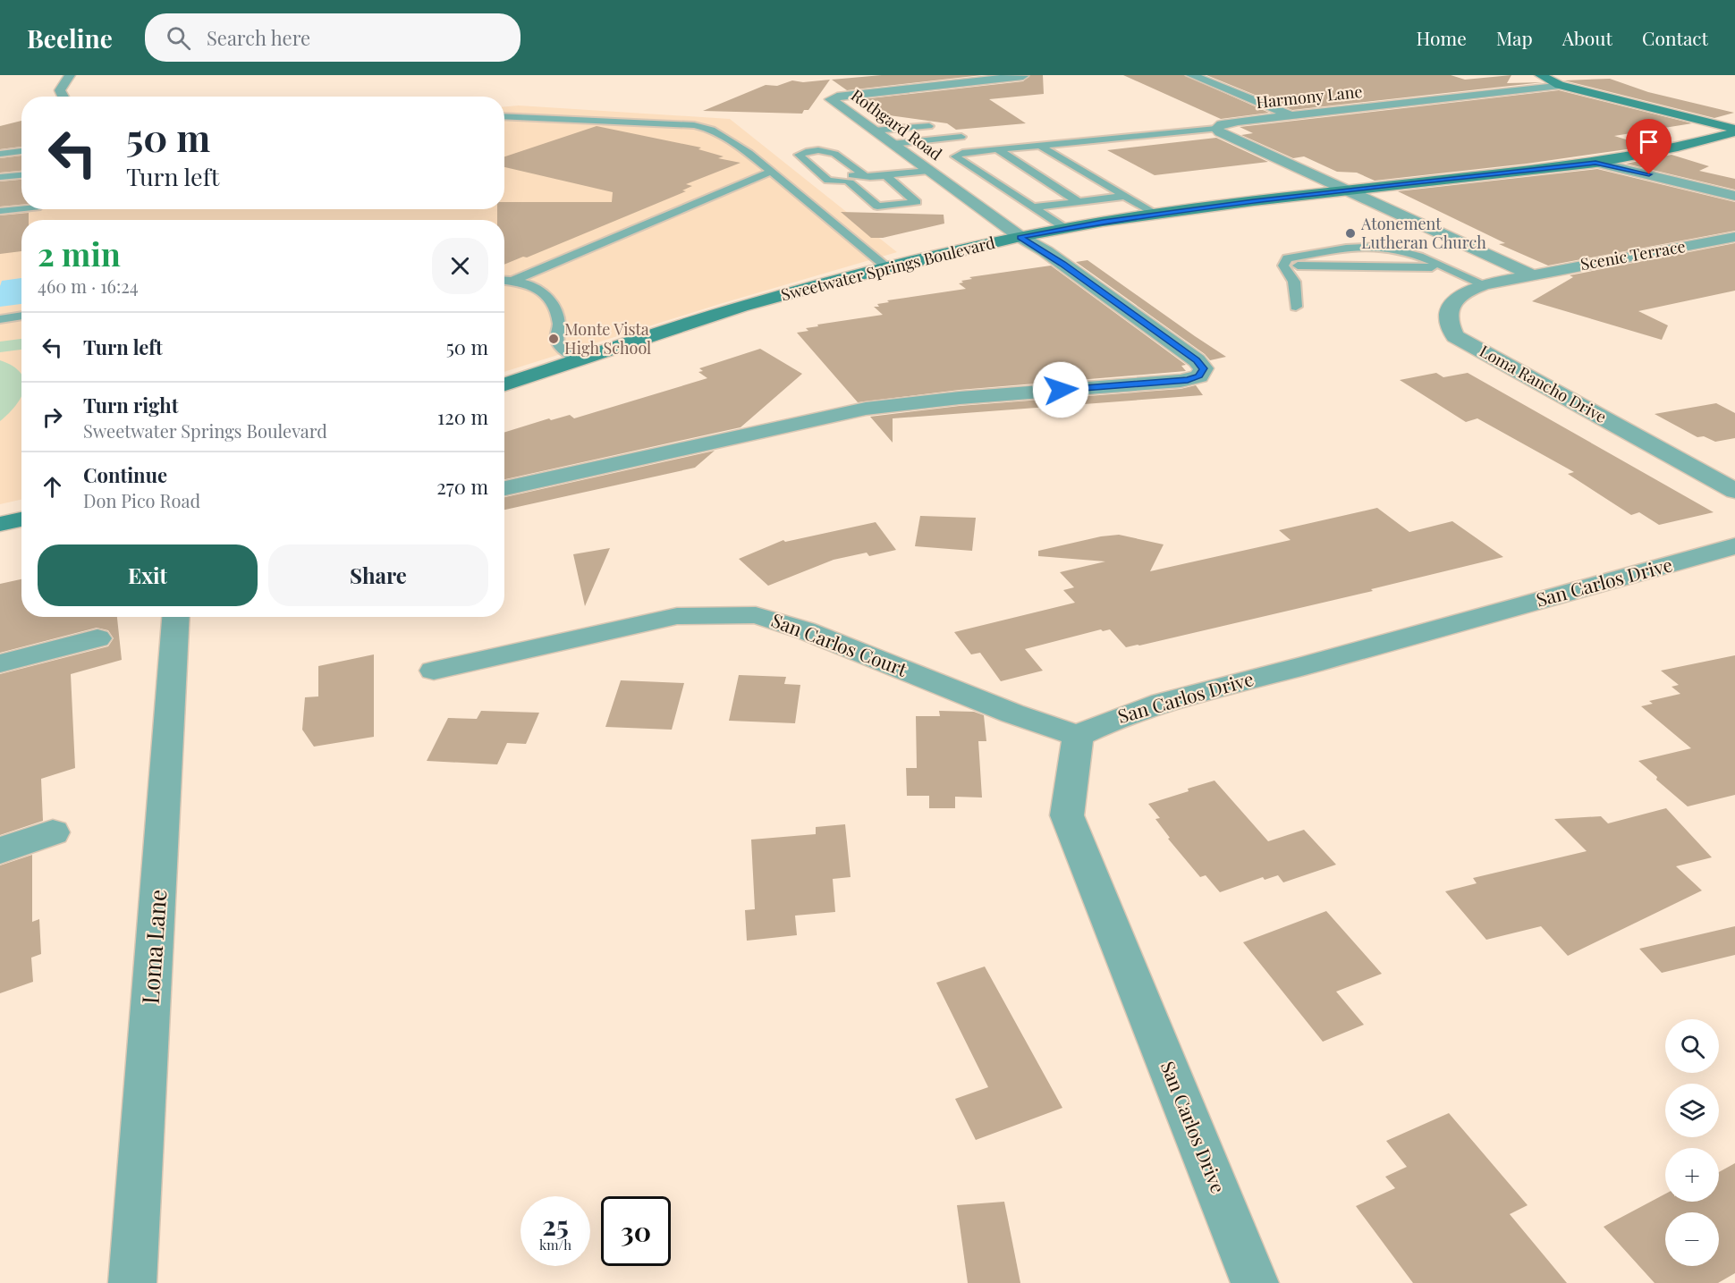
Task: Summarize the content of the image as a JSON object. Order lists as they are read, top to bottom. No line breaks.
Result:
{"streets":{"main road":["Sweetwater Springs Boulevard"],"street":["Harmony Lane","Rothgard Road","Scenic Terrace","Loma Rancho Drive","San Carlos Drive","San Carlos Court","Loma Lane"]},"crossings":[["Rothgard Road","Sweetwater Springs Boulevard"],["Scenic Terrace","Loma Rancho Drive"],["San Carlos Drive","San Carlos Court"]],"places":["Atonement Lutheran Church","Monte Vista High School"],"page":{"header":"Beeline","search":"Search here","nav":["Home","Map","About","Contact"],"turn":["50 m","Turn left"],"heading":["2 min","460 m · 16:24"],"list":[{"name":"Turn left","value":"50 m"},{"name":"Turn right","note":"Sweetwater Springs Boulevard","value":"120 m"},{"name":"Continue","note":"Don Pico Road","value":"270 m"}],"buttons":["Exit","Share"],"map_buttons":["+","−"],"speed":"25 km/h","limit":"30"}}
